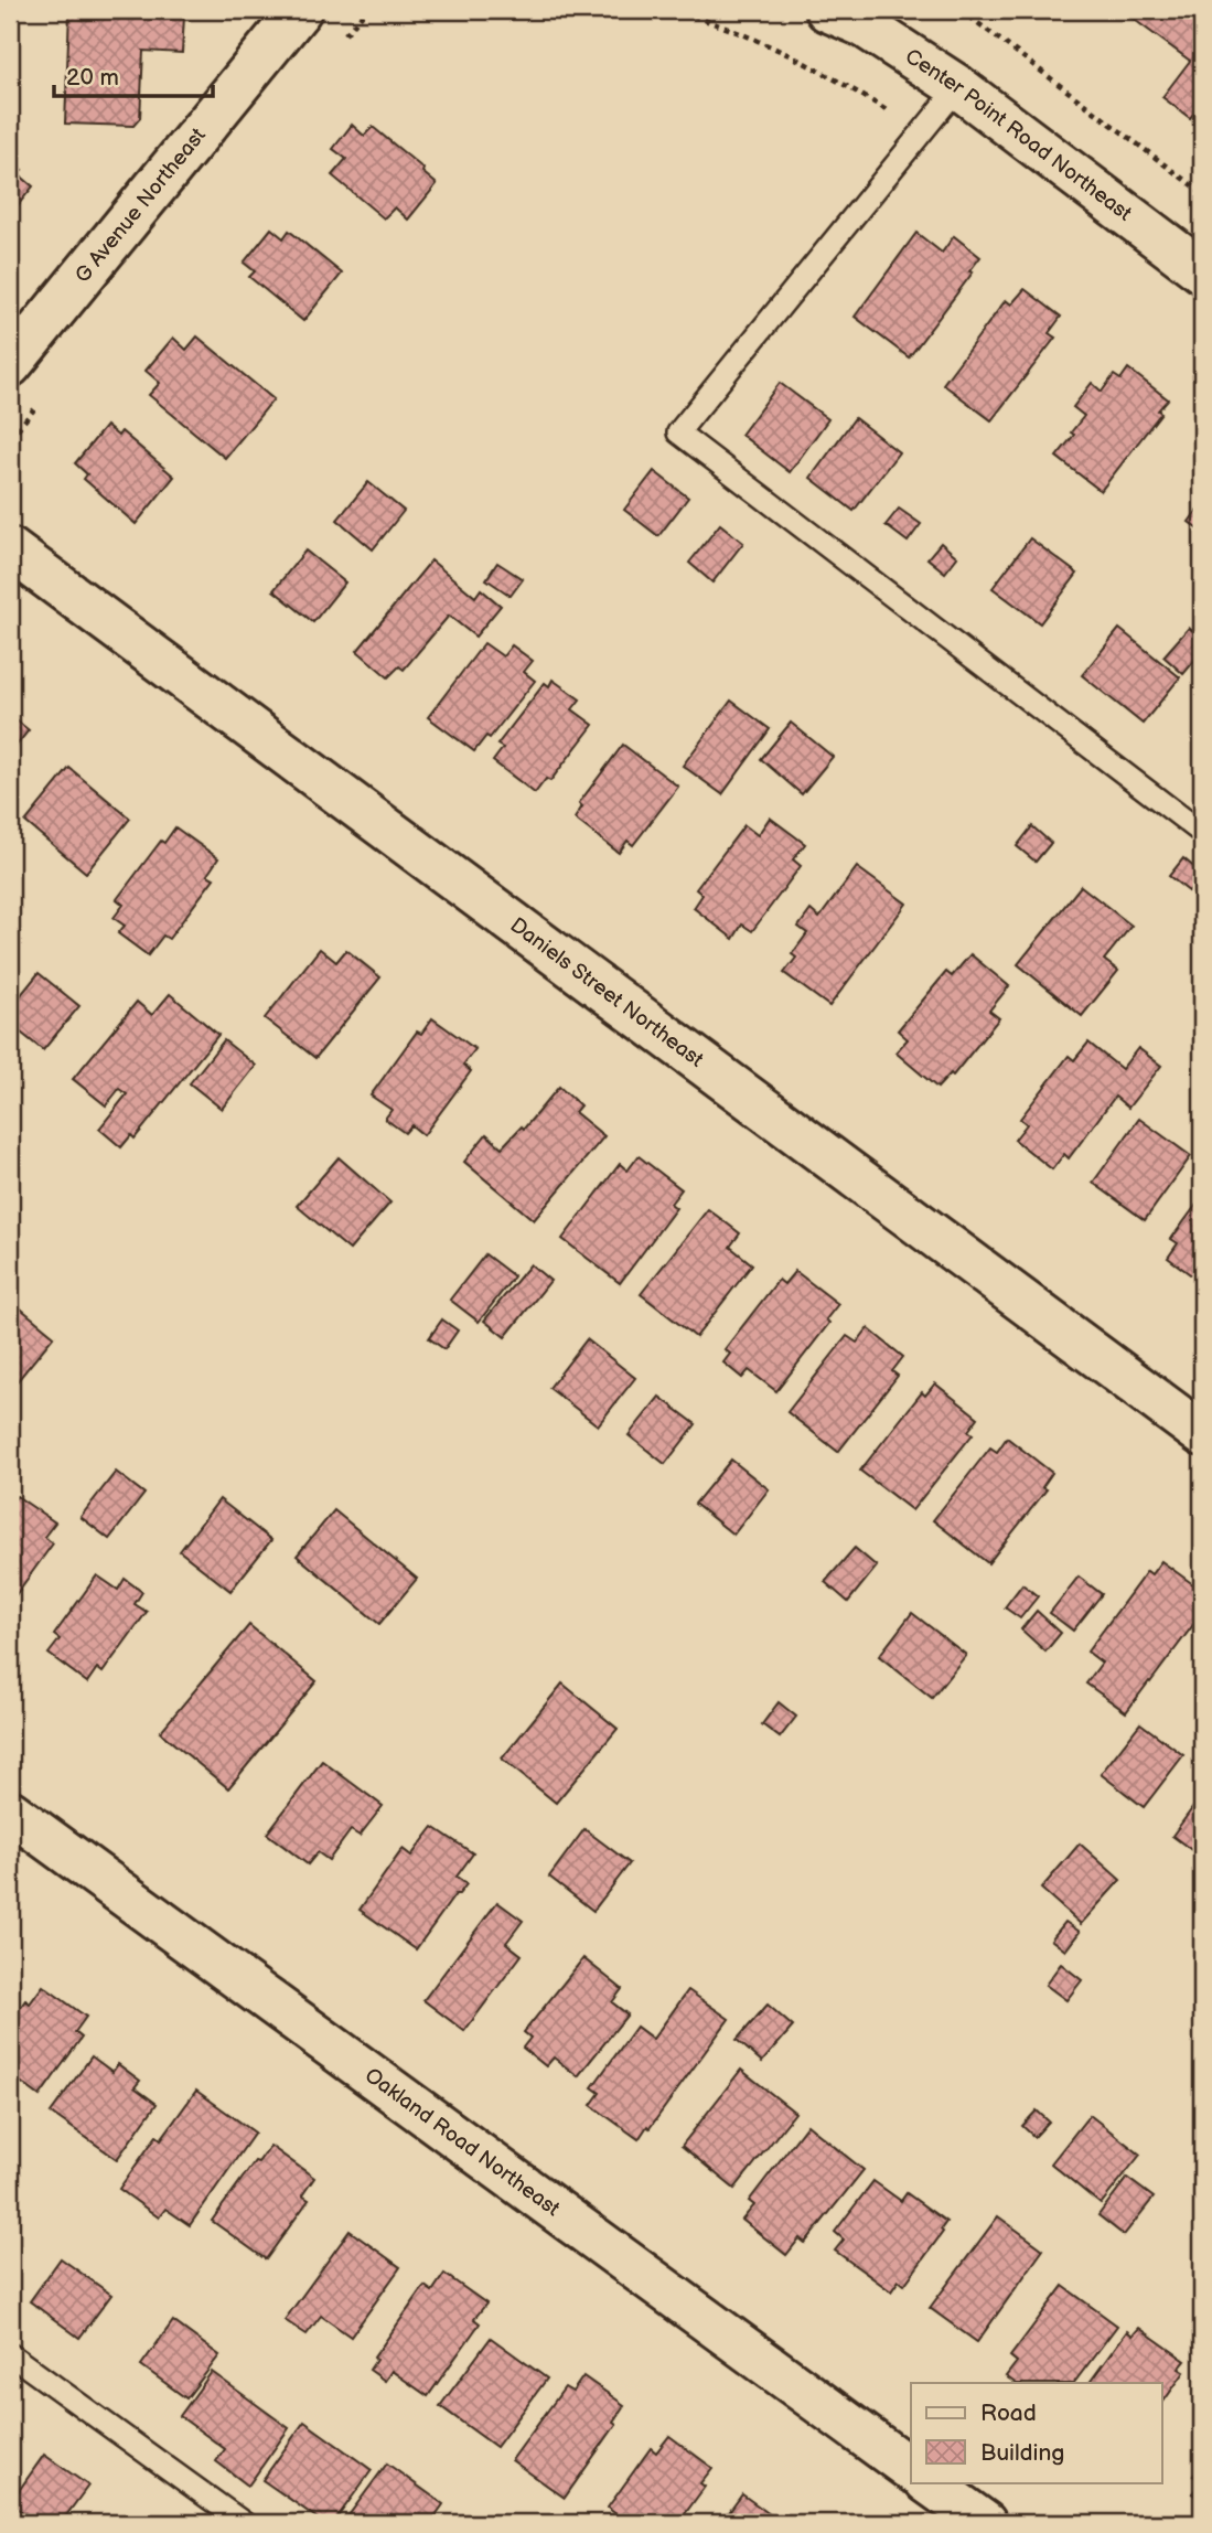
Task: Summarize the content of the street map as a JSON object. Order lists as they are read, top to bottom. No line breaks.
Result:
{"streets":{"street":["Center Point Road Northeast","G Avenue Northeast","Daniels Street Northeast","Oakland Road Northeast"]},"legend":["Road","Building"],"scale_bar":"20 m"}
